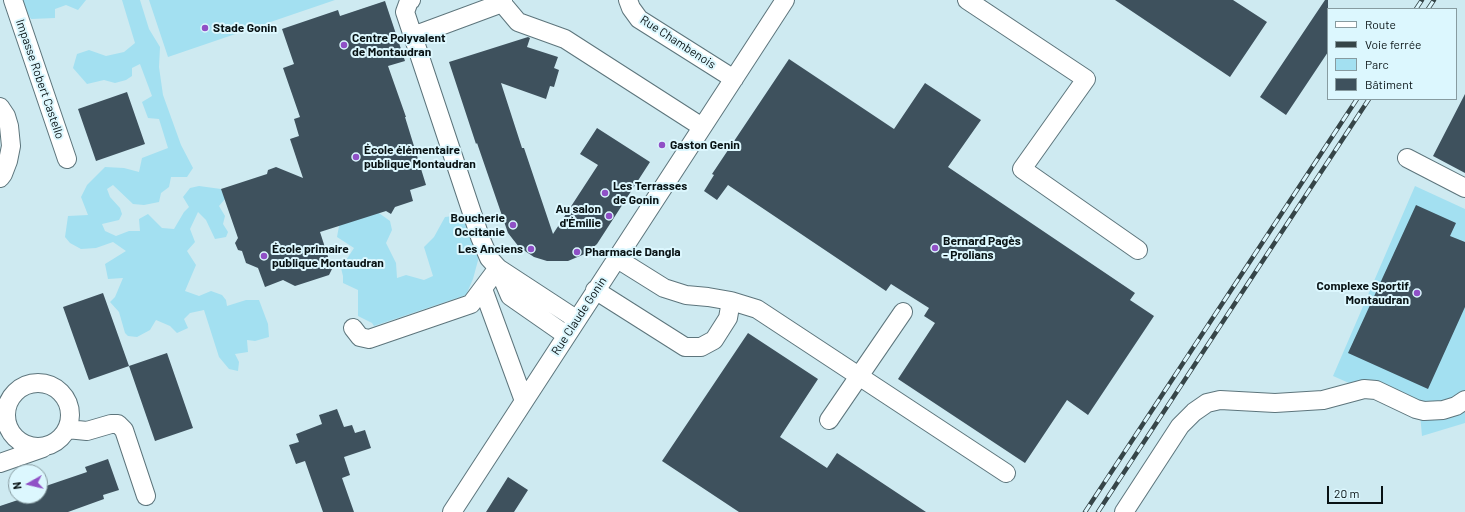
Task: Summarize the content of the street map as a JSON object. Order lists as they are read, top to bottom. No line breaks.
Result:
{"streets":{"street":["Rue Chambenois","Impasse Robert Castello","Rue Claude Gonin"]},"crossings":[["Rue Chambenois","Rue Claude Gonin"]],"places":["Stade Gonin","Centre Polyvalent de Montaudran","Gaston Genin","École élémentaire publique Montaudran","Les Terrasses de Gonin","Au salon d'Émilie","Boucherie Occitanie","Bernard Pagès - Prolians","Les Anciens","Pharmacie Dangla","École primaire publique Montaudran","Complexe Sportif Montaudran"],"legend":["Route","Voie ferrée","Parc","Bâtiment"],"scale_bar":"20 m","north":"left"}
